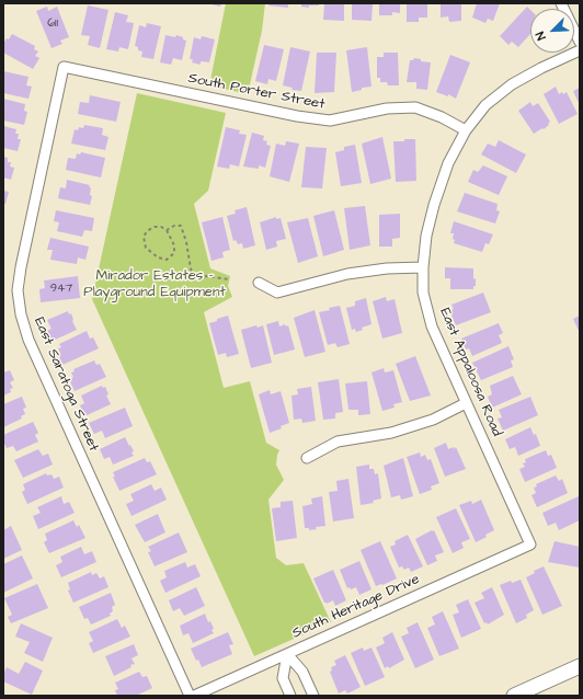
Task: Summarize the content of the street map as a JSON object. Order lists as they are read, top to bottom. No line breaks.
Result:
{"streets":{"street":["South Porter Street","East Appaloosa Road","East Saratoga Street","South Heritage Drive"]},"crossings":[["South Porter Street","East Appaloosa Road"],["South Porter Street","East Saratoga Street"],["East Appaloosa Road","South Heritage Drive"]],"parks":["Mirador Estates - Playground Equipment"],"house_numbers":["611","947"],"north":"bottom left"}
